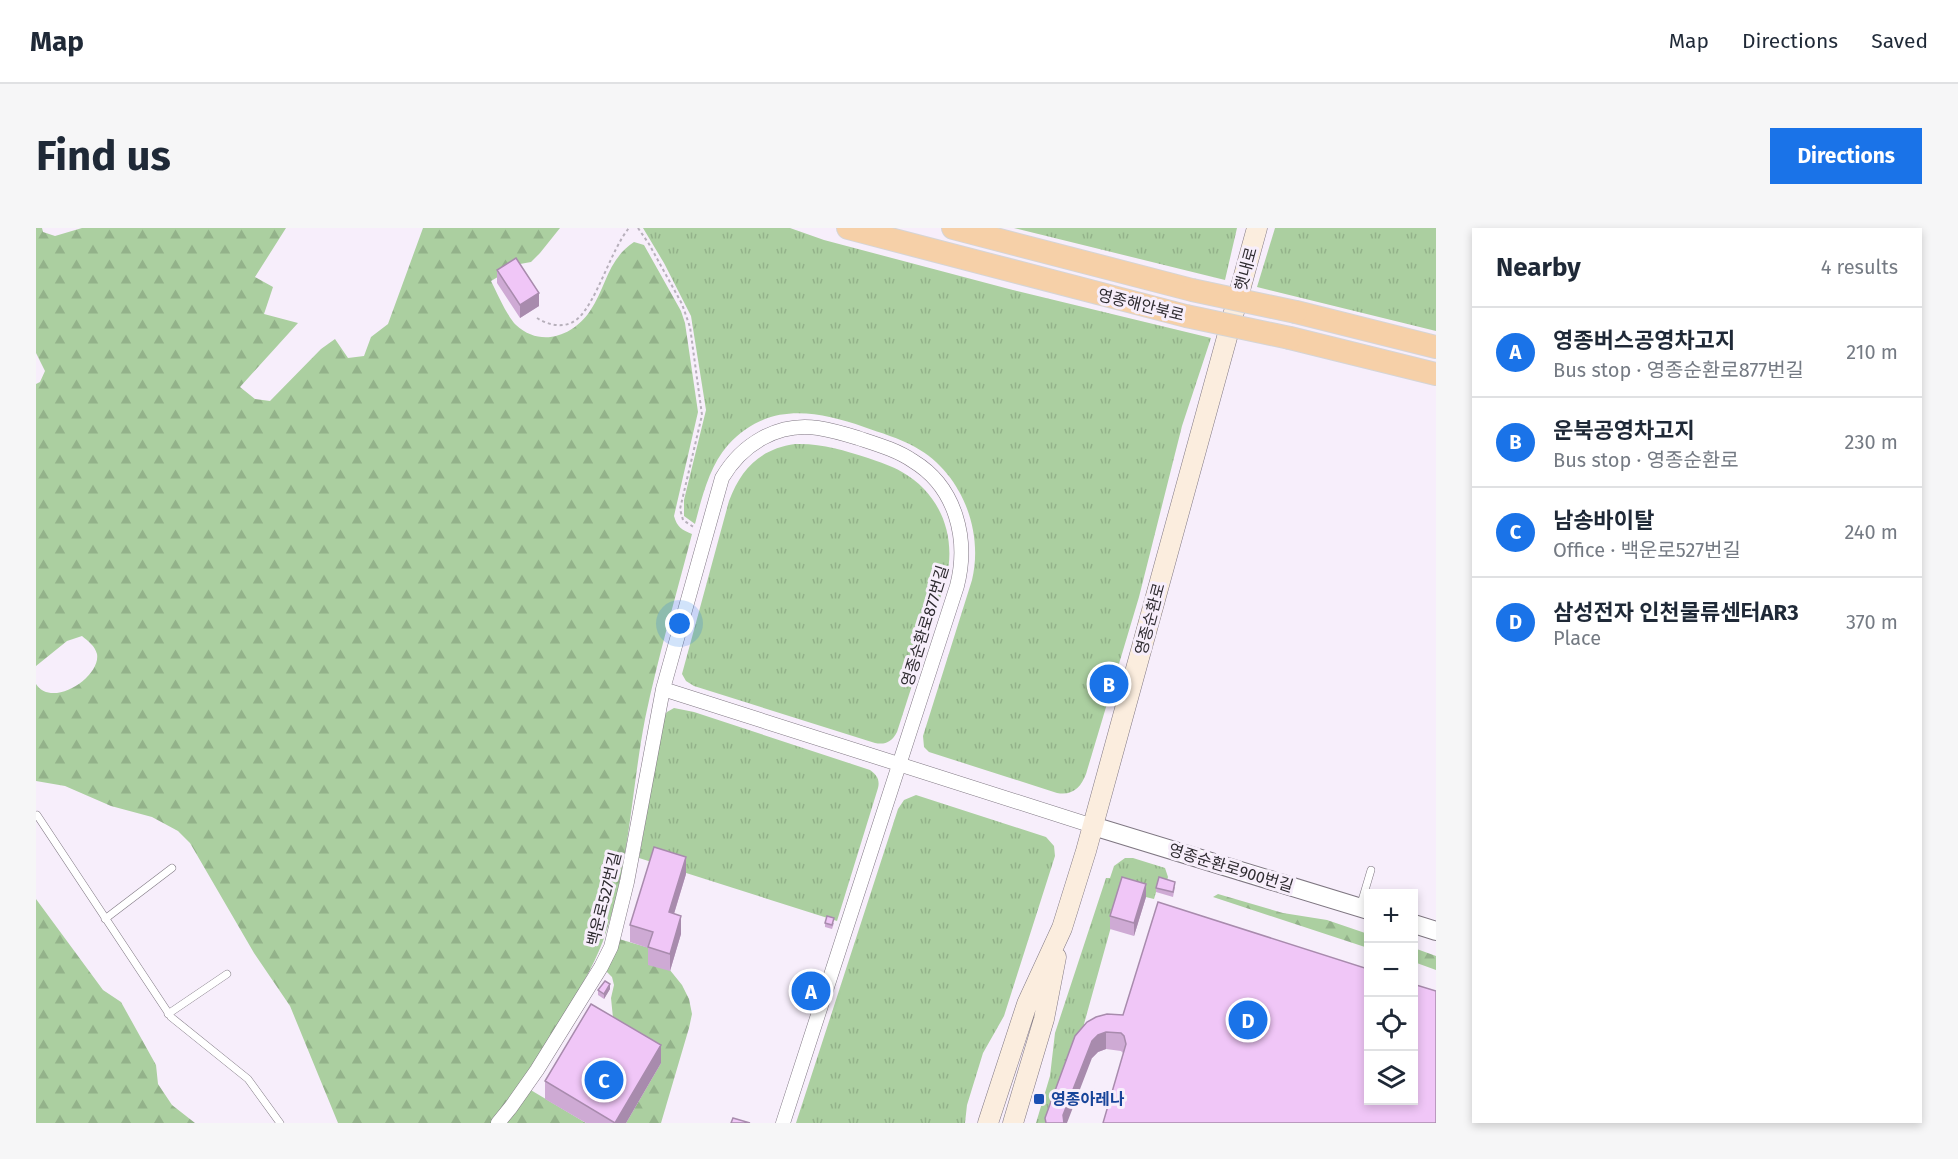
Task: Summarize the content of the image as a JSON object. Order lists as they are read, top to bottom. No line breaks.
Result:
{"streets":{"highway":["영종해안북로"],"main road":["햇내로","영종순환로"],"street":["영종순환로877번길","영종순환로900번길","백운로527번길"]},"crossings":[["햇내로","영종순환로"],["영종순환로","영종순환로900번길"],["영종순환로877번길","백운로527번길"]],"places":{"transit":["영종아레나"]},"page":{"header":"Map","nav":["Map","Directions","Saved"],"buttons":"Directions","title":"Find us","heading":["Nearby","4 results"],"list":[{"mark":"A","name":"영종버스공영차고지","note":"Bus stop · 영종순환로877번길","value":"210 m"},{"mark":"B","name":"운북공영차고지","note":"Bus stop · 영종순환로","value":"230 m"},{"mark":"C","name":"남송바이탈","note":"Office · 백운로527번길","value":"240 m"},{"mark":"D","name":"삼성전자 인천물류센터AR3","note":"Place","value":"370 m"}],"pins":["B","A","D","C"],"map_buttons":["+","−"]}}
